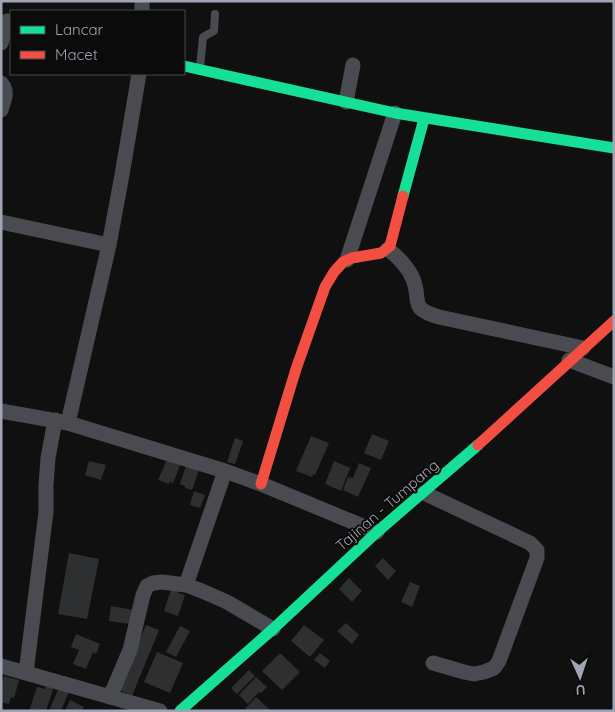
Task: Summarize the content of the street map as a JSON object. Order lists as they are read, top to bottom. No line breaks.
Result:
{"streets":{"street":["Tajinan - Tumpang"]},"legend":["Lancar","Macet"],"north":"bottom"}
